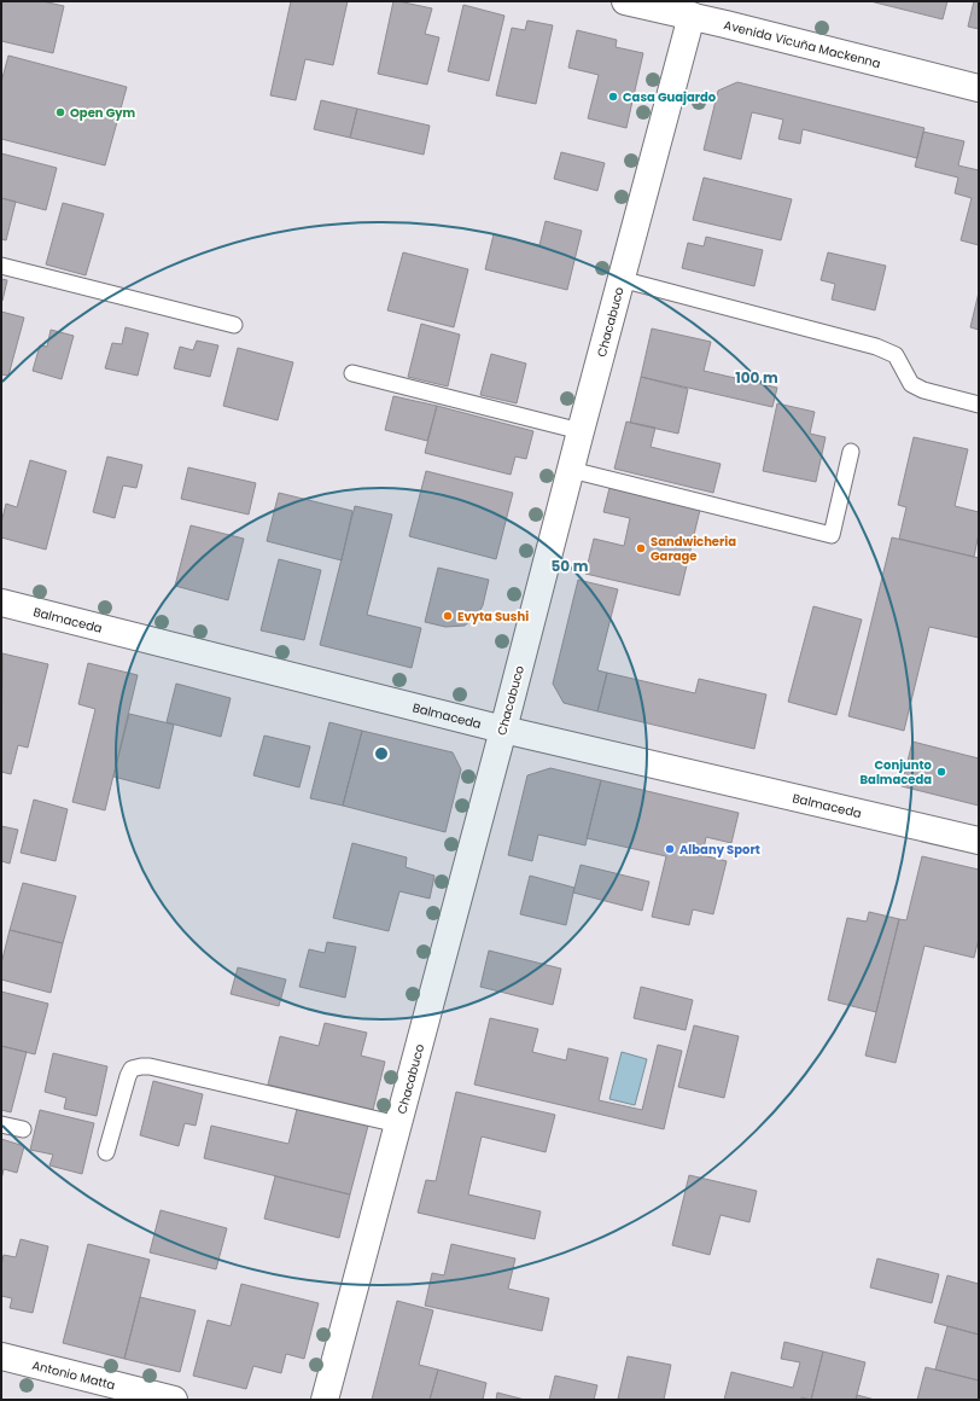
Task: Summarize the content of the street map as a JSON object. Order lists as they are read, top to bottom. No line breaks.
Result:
{"streets":{"main road":["Avenida Vicuña Mackenna","Chacabuco","Balmaceda","Antonio Matta"]},"crossings":[["Avenida Vicuña Mackenna","Chacabuco"],["Chacabuco","Balmaceda"]],"places":["Casa Guajardo","Open Gym","Sandwicheria Garage","Evyta Sushi","Conjunto Balmaceda","Albany Sport"],"rings":["100 m","50 m"]}
